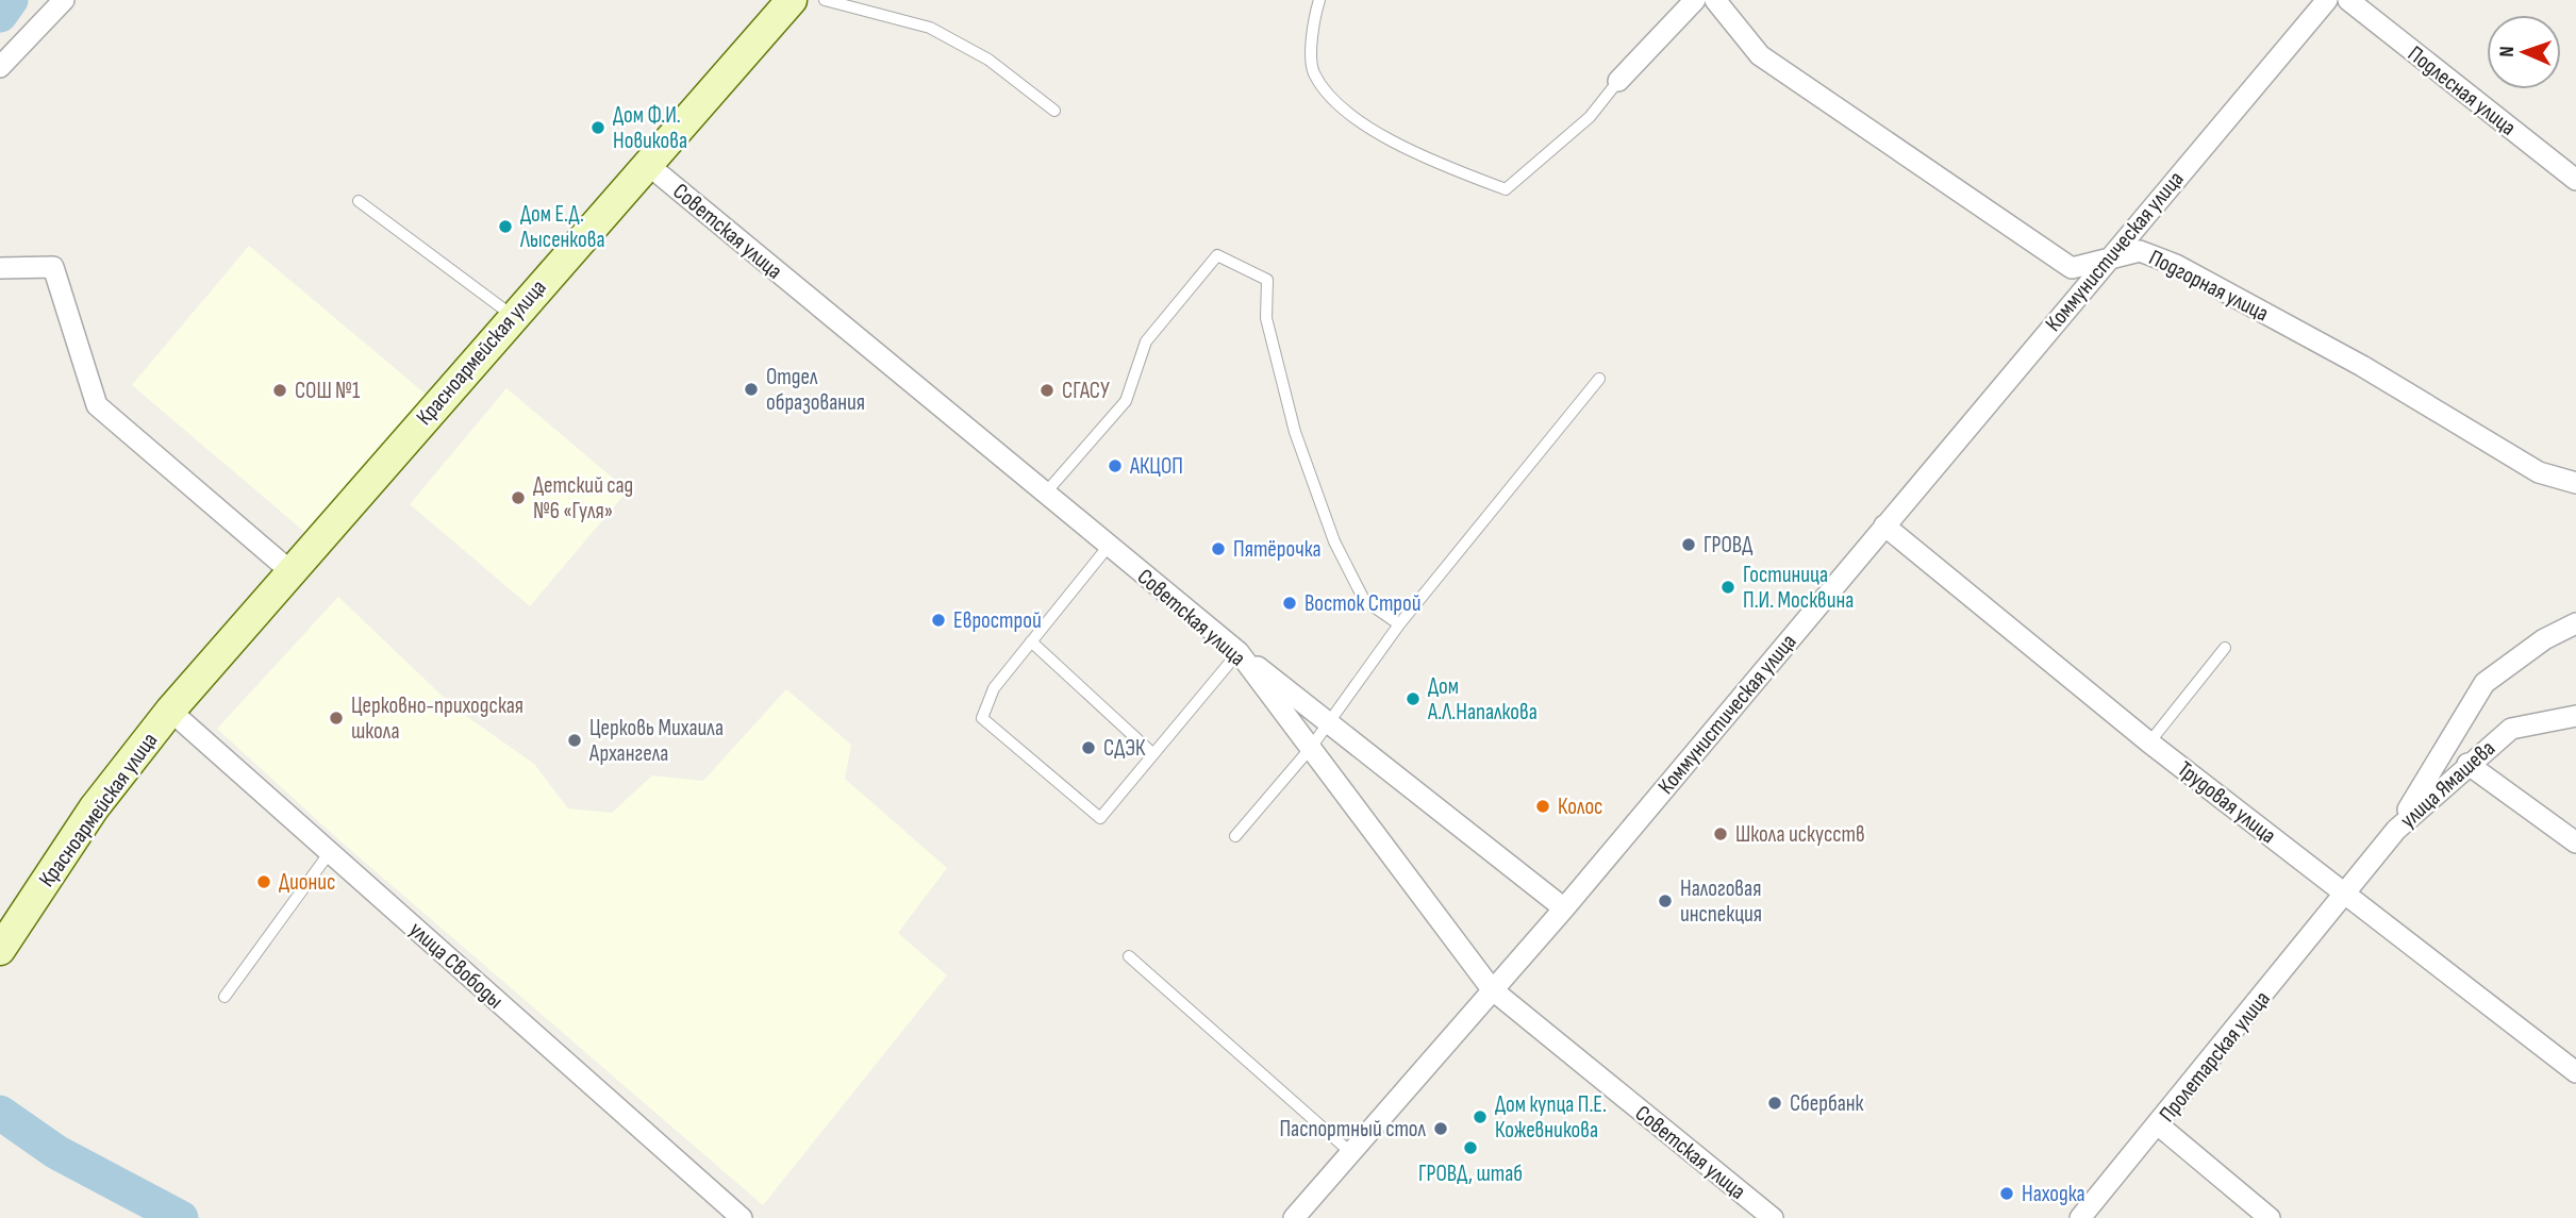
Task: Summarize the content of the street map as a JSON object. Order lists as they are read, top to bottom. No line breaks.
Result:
{"streets":{"main road":["Красноармейская улица"],"street":["Подлесная улица","Советская улица","Коммунистическая улица","Подгорная улица","улица Ямашева","Трудовая улица","улица Свободы","Пролетарская улица"]},"crossings":[["Советская улица","Коммунистическая улица"],["Советская улица","Красноармейская улица"],["Коммунистическая улица","Подгорная улица"],["Коммунистическая улица","Трудовая улица"],["Красноармейская улица","улица Свободы"],["улица Ямашева","Трудовая улица"],["улица Ямашева","Пролетарская улица"],["Трудовая улица","Пролетарская улица"]],"places":["Дом Ф.И. Новикова","Дом Е.Д. Лысенкова","Отдел образования","СОШ №1","СГАСУ","АКЦОП","Детский сад №6 «Гуля»","ГРОВД","Пятёрочка","Гостиница П.И. Москвина","Восток Строй","Еврострой","Дом А.Л.Напалкова","Церковно-приходская школа","Церковь Михаила Архангела","СДЭК","Колос","Школа искусств","Дионис","Налоговая инспекция","Сбербанк","Дом купца П.Е. Кожевникова","Паспортный стол","ГРОВД, штаб","Находка"],"north":"left"}
